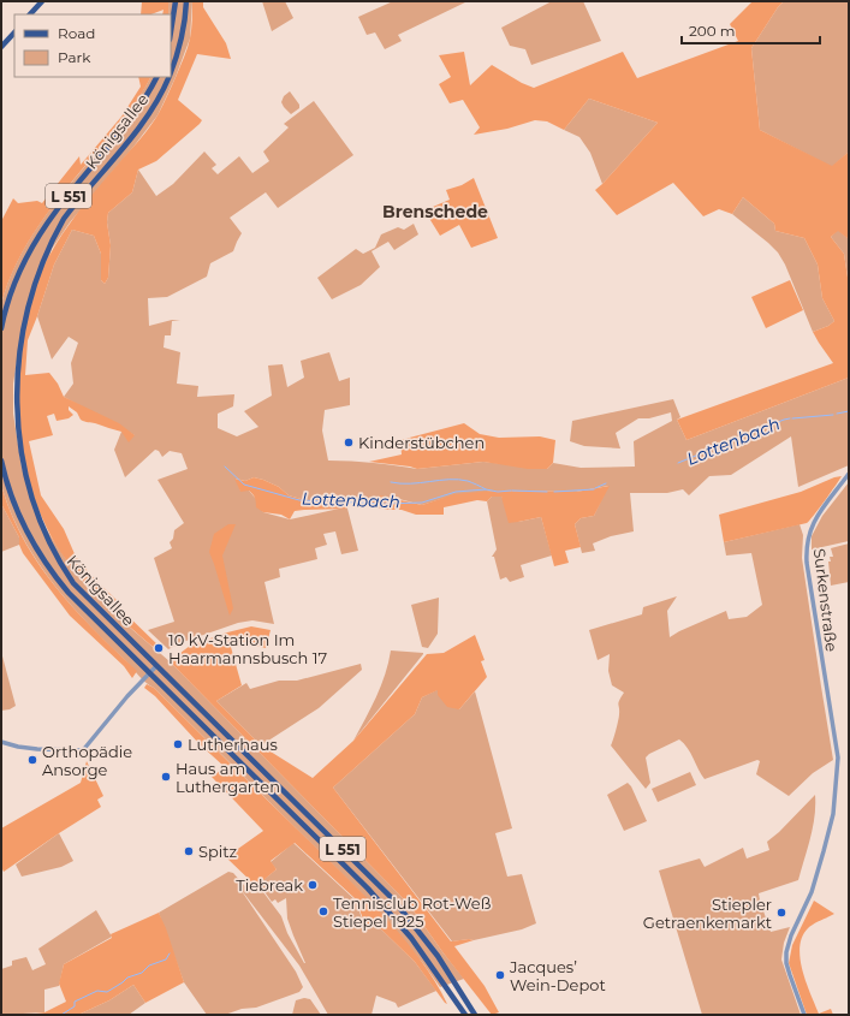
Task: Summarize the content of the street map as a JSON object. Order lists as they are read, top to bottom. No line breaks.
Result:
{"streets":{"main road":["Königsallee","L 551"],"street":["Surkenstraße"]},"districts":["Brenschede"],"water":["Lottenbach"],"places":["Kinderstübchen","10 kV-Station Im Haarmannsbusch 17","Lutherhaus","Orthopädie Ansorge","Haus am Luthergarten","Spitz","Tiebreak","Tennisclub Rot-Weß Stiepel 1925","Stiepler Getraenkemarkt","Jacques’ Wein-Depot"],"legend":["Road","Park"],"scale_bar":"200 m"}
